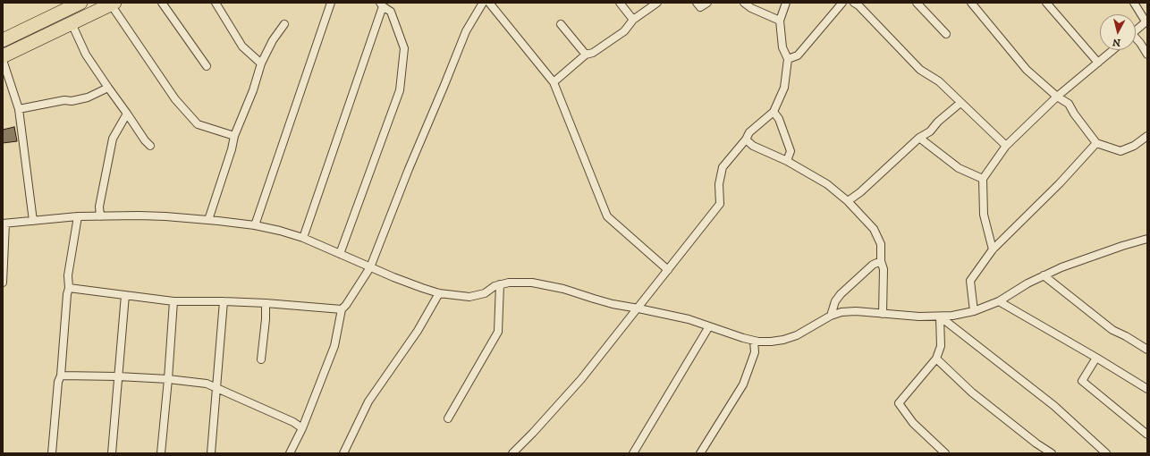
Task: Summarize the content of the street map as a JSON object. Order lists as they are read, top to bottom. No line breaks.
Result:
{"north":"bottom"}
